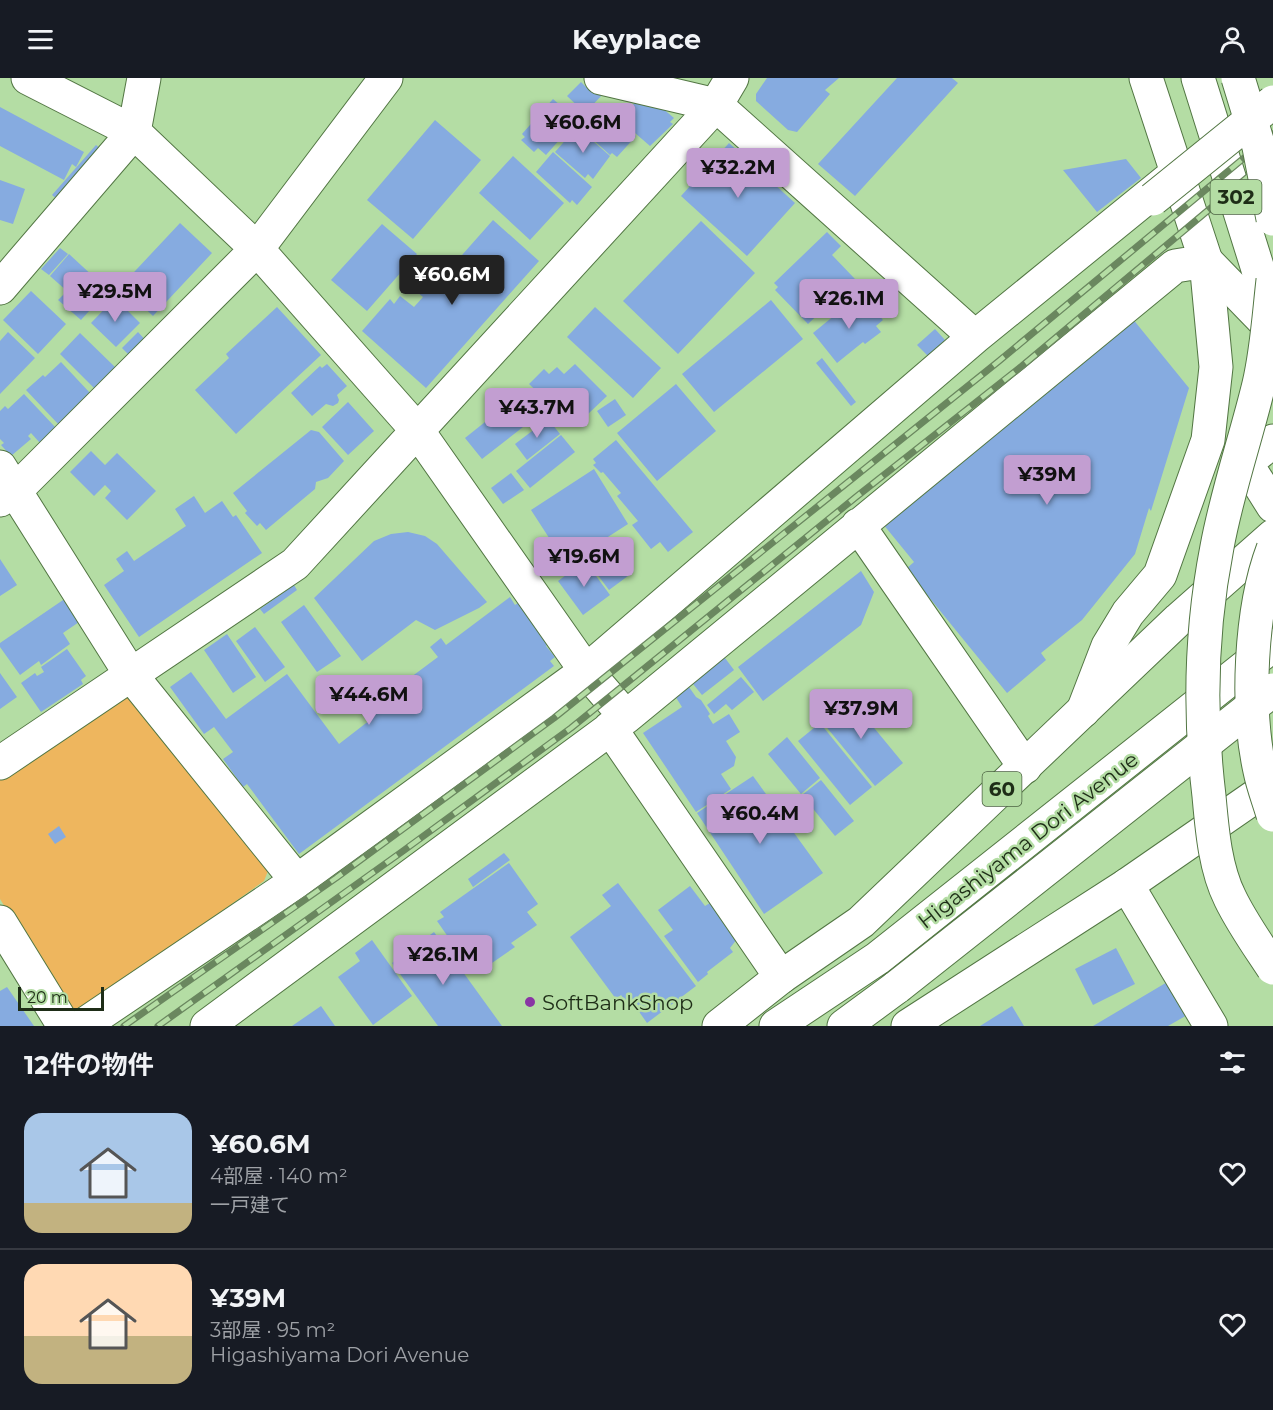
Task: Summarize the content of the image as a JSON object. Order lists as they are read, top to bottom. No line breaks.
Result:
{"streets":{"main road":["302","60","Higashiyama Dori Avenue"]},"places":["SoftBankShop"],"scale_bar":"20 m","page":{"header":"Keyplace","price":["¥60.6M","¥32.2M","¥60.6M","¥29.5M","¥26.1M","¥43.7M","¥39M","¥19.6M","¥44.6M","¥37.9M","¥60.4M","¥26.1M"],"scale":"20 m","heading":"12件の物件","list":[{"name":"¥60.6M","note":"4部屋 · 140 m² · 一戸建て"},{"name":"¥39M","note":"3部屋 · 95 m² · Higashiyama Dori Avenue"}]}}
